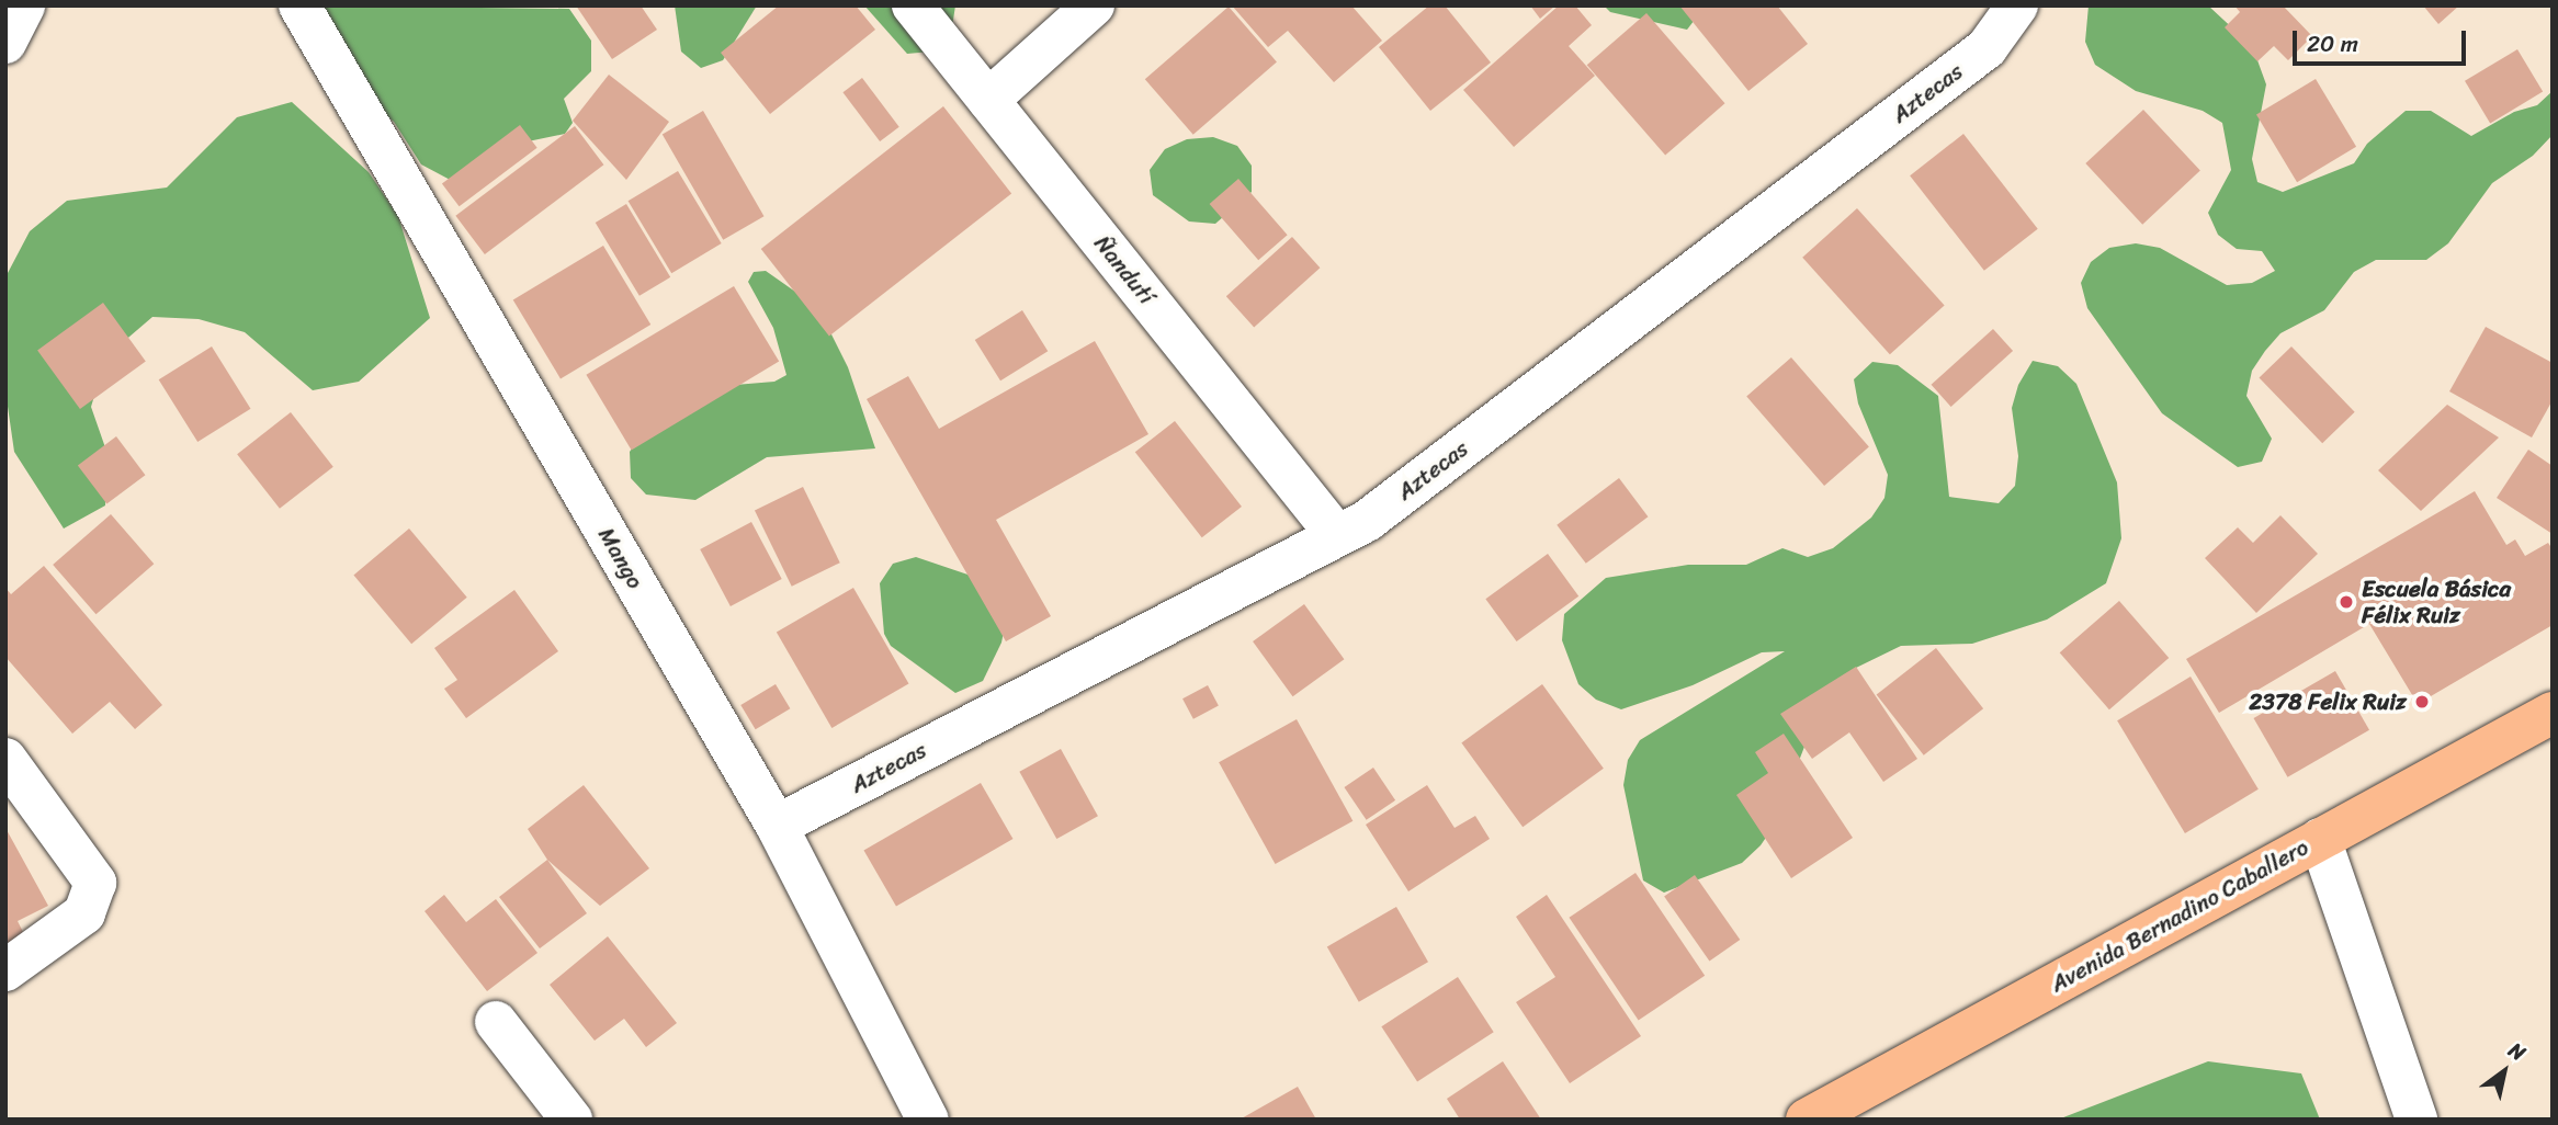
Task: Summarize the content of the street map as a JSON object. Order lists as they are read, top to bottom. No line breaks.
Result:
{"streets":{"main road":["Avenida Bernadino Caballero"],"street":["Aztecas","Ñandutí","Mango"]},"crossings":[["Aztecas","Ñandutí"],["Aztecas","Mango"]],"places":["Escuela Básica Félix Ruiz","2378 Felix Ruiz"],"scale_bar":"20 m","north":"top right"}
